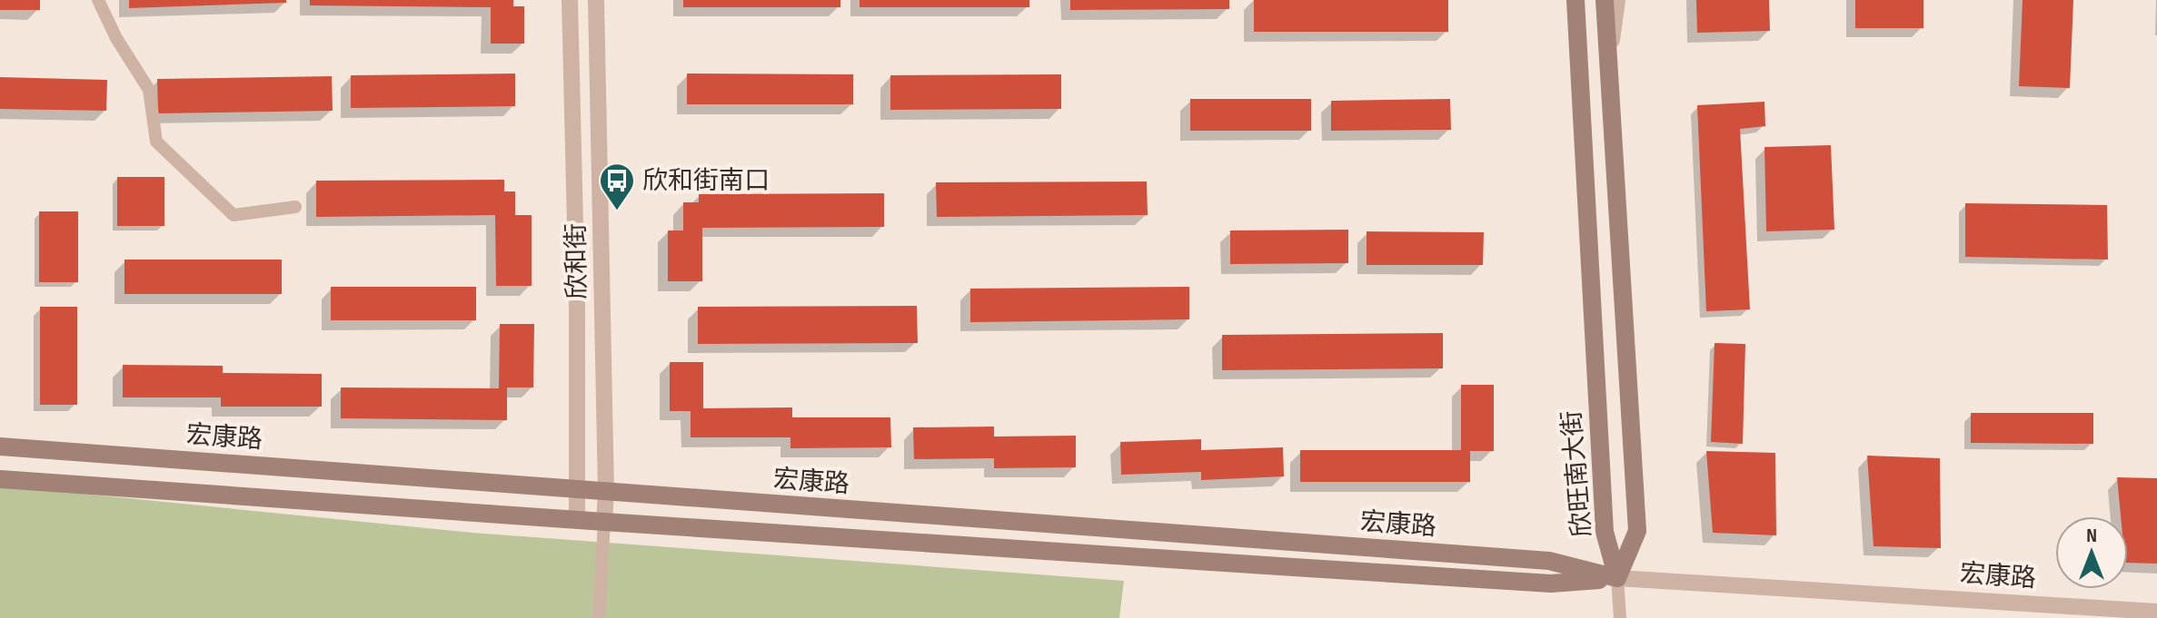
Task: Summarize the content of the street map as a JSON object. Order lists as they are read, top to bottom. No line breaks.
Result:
{"streets":{"main road":["宏康路","欣旺南大街"],"street":["欣和街"]},"crossings":[["欣和街","宏康路"],["宏康路","欣旺南大街"]],"places":{"bus stop":["欣和街南口"]},"north":"top"}
